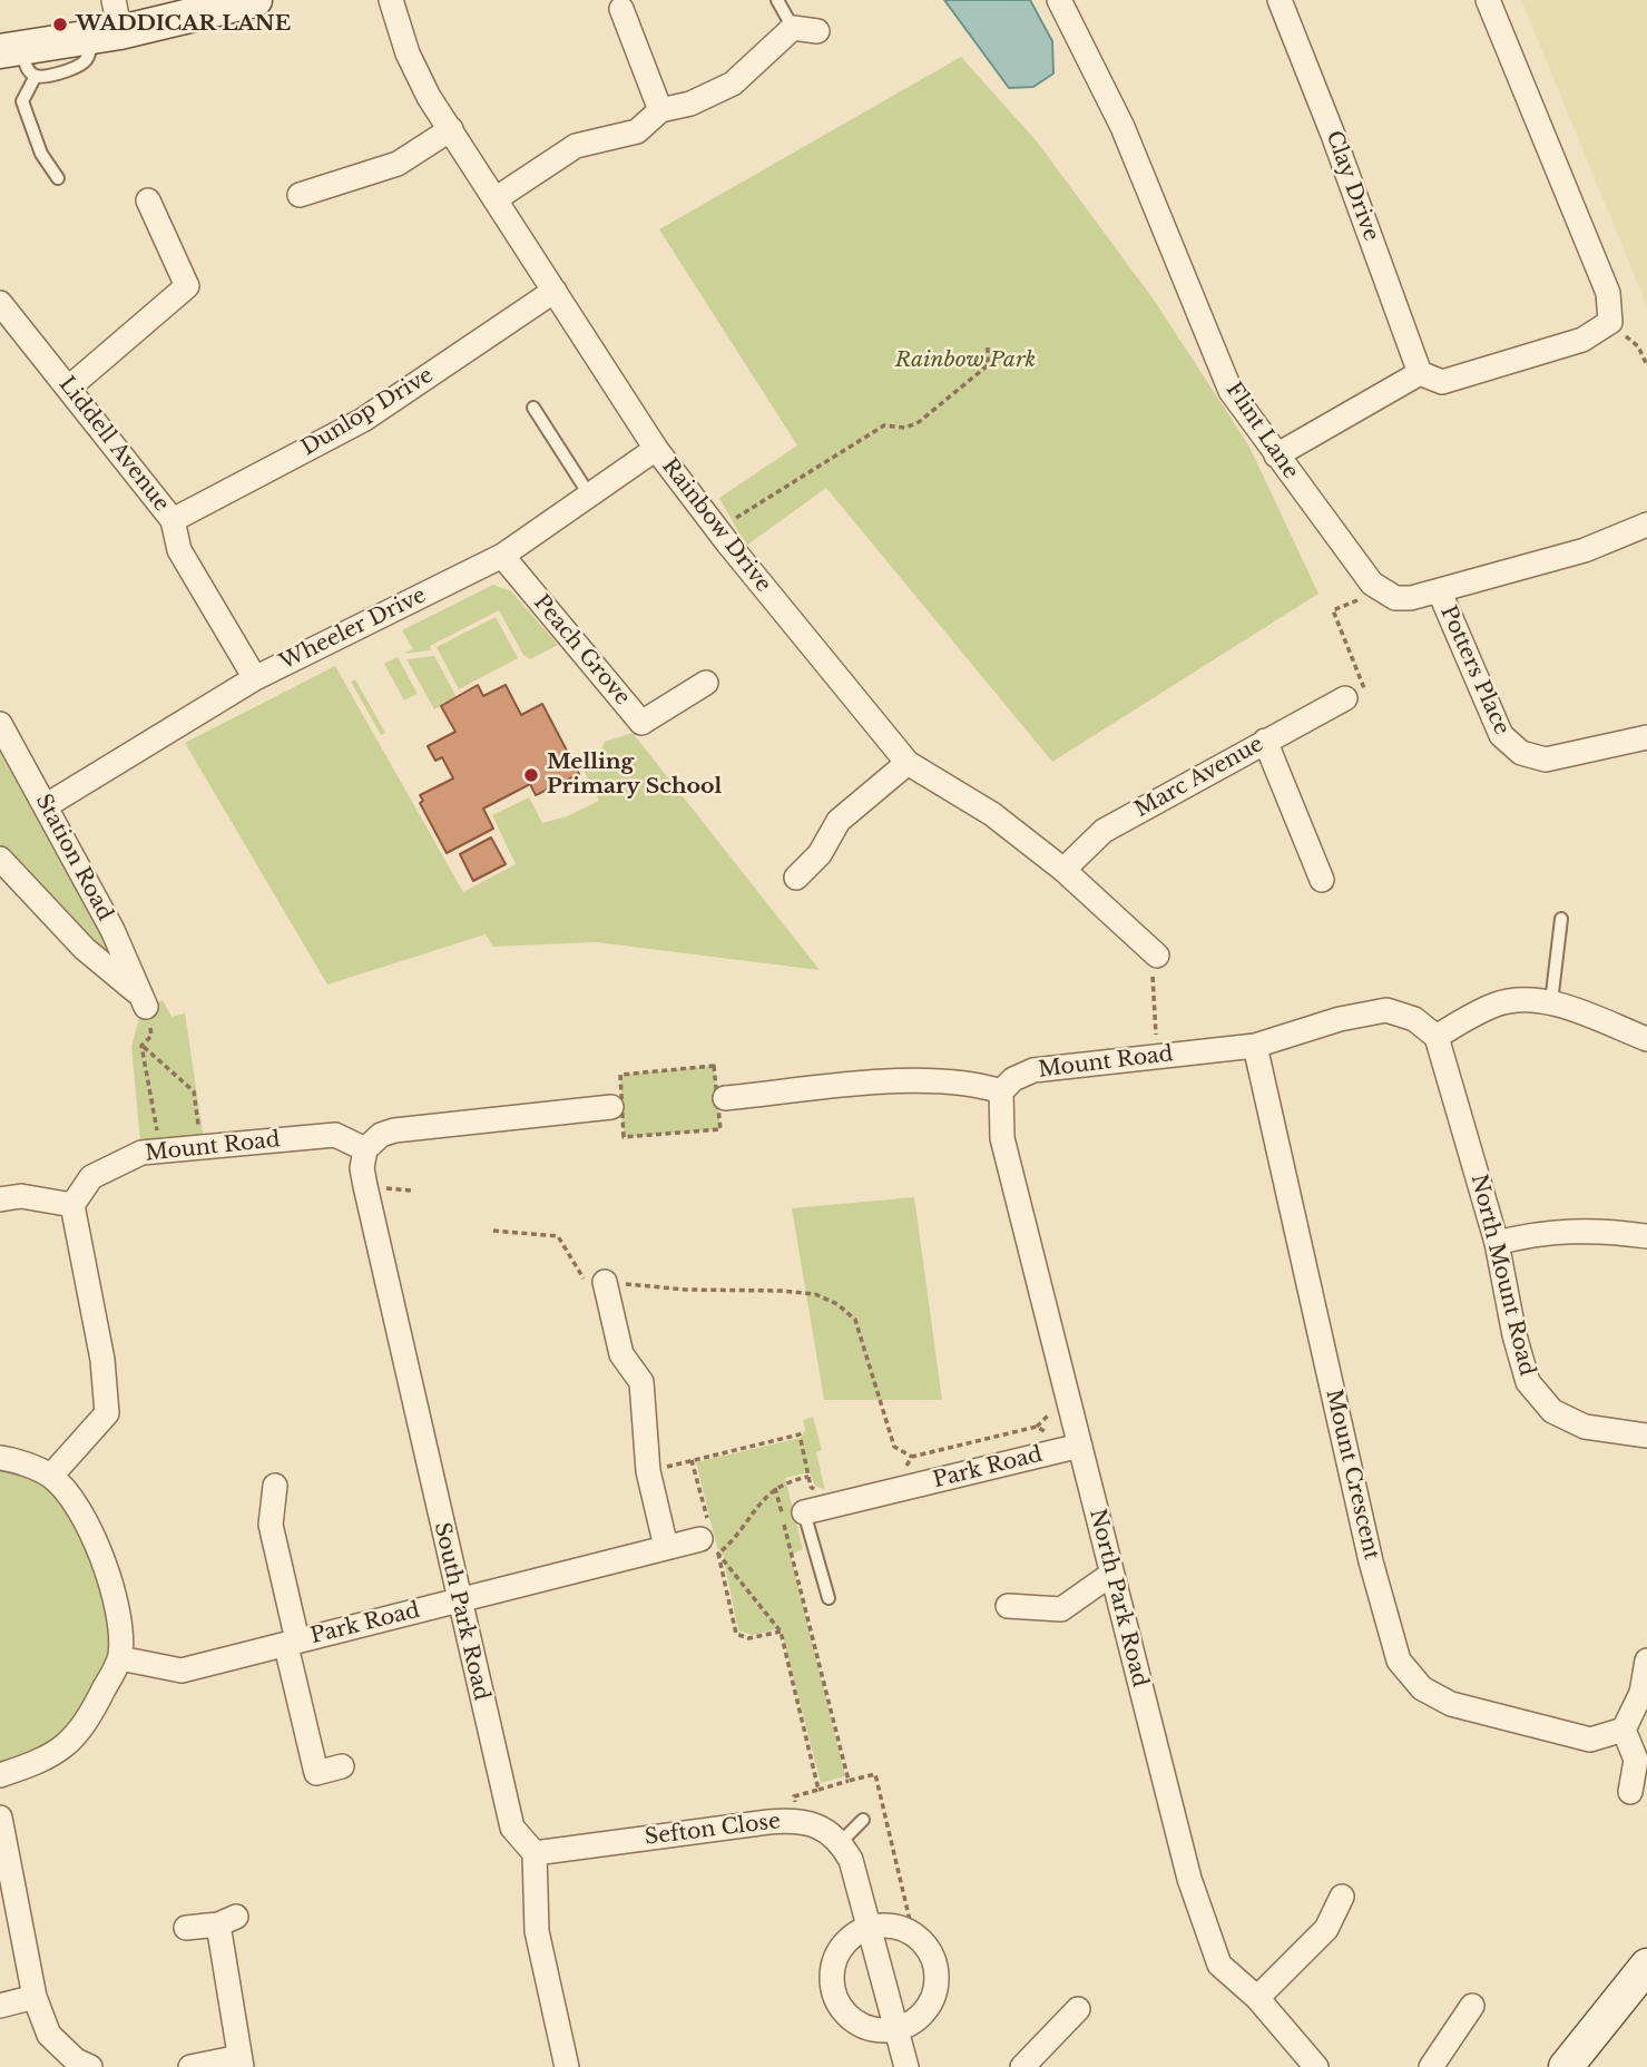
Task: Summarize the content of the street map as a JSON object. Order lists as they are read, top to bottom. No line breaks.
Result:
{"streets":{"street":["Clay Drive","Dunlop Drive","Flint Lane","Liddell Avenue","Rainbow Drive","Wheeler Drive","Peach Grove","Potters Place","Marc Avenue","Station Road","Mount Road","North Mount Road","Park Road","Mount Crescent","North Park Road","South Park Road","Sefton Close"]},"crossings":[["Dunlop Drive","Liddell Avenue"],["Dunlop Drive","Rainbow Drive"],["Liddell Avenue","Wheeler Drive"],["Rainbow Drive","Wheeler Drive"],["Rainbow Drive","Marc Avenue"],["Wheeler Drive","Peach Grove"],["Wheeler Drive","Station Road"],["Mount Road","North Mount Road"],["Mount Road","Mount Crescent"],["Mount Road","North Park Road"],["Mount Road","South Park Road"],["Park Road","North Park Road"],["Park Road","South Park Road"],["South Park Road","Sefton Close"]],"parks":["Rainbow Park"],"places":["WADDICAR LANE","Melling Primary School"]}
